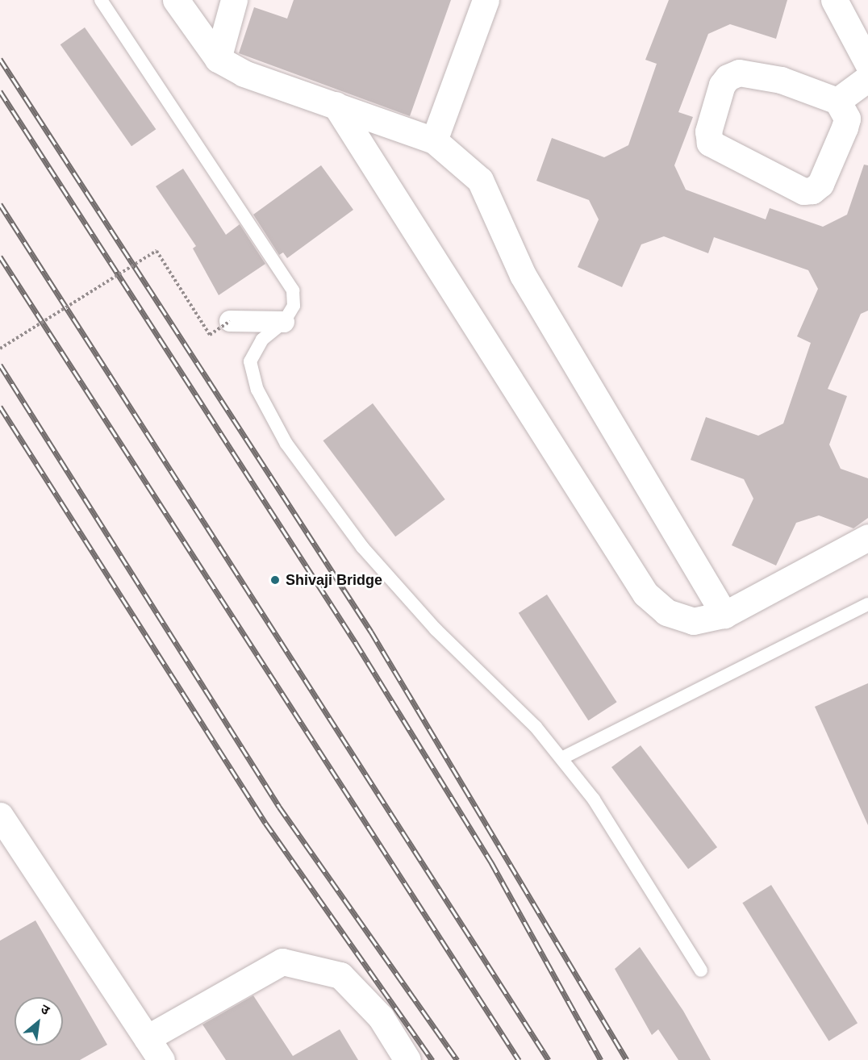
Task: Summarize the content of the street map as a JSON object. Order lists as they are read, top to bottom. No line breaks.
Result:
{"places":["Shivaji Bridge"],"north":"top right"}
